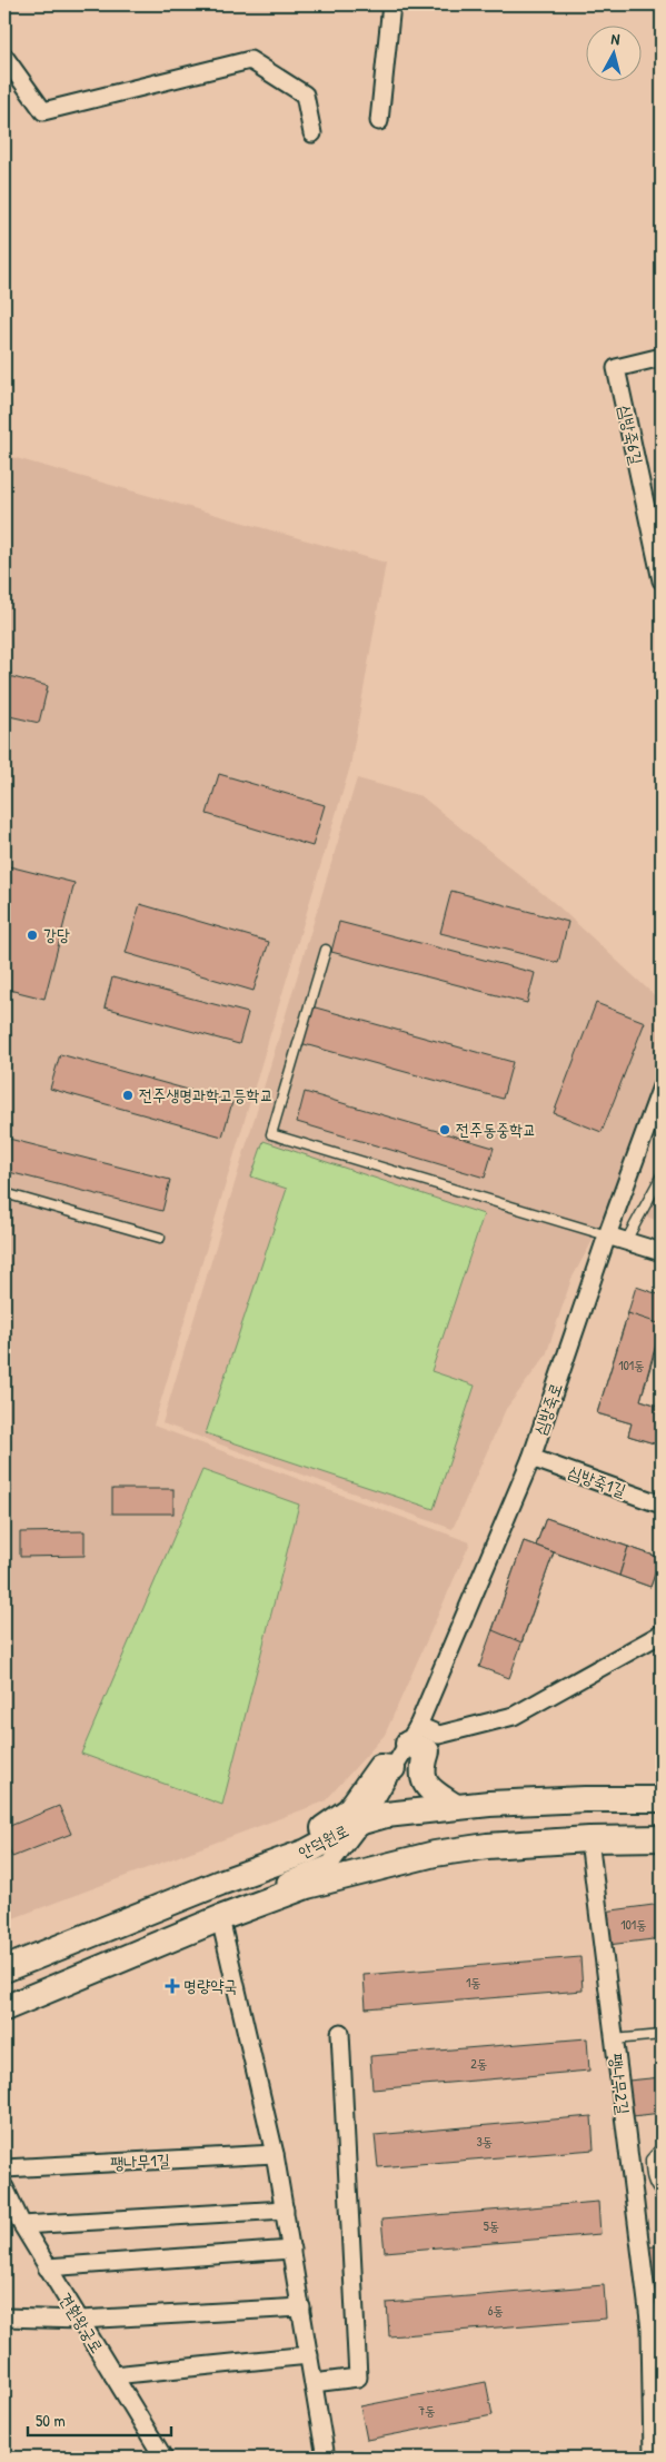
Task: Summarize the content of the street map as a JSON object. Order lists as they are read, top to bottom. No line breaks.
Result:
{"streets":{"street":["심방죽6길","심방죽로","심방죽1길","안덕원로","팽나무2길","팽나무1길","견훤왕궁로"]},"crossings":[["심방죽로","심방죽1길"],["심방죽로","안덕원로"],["안덕원로","팽나무2길"]],"places":{"other":["강당","전주생명과학고등학교","전주동중학교"],"health":["명량약국"]},"house_numbers":["101동","101동","1동","2동","3동","5동","6동","7동"],"scale_bar":"50 m","north":"top"}
